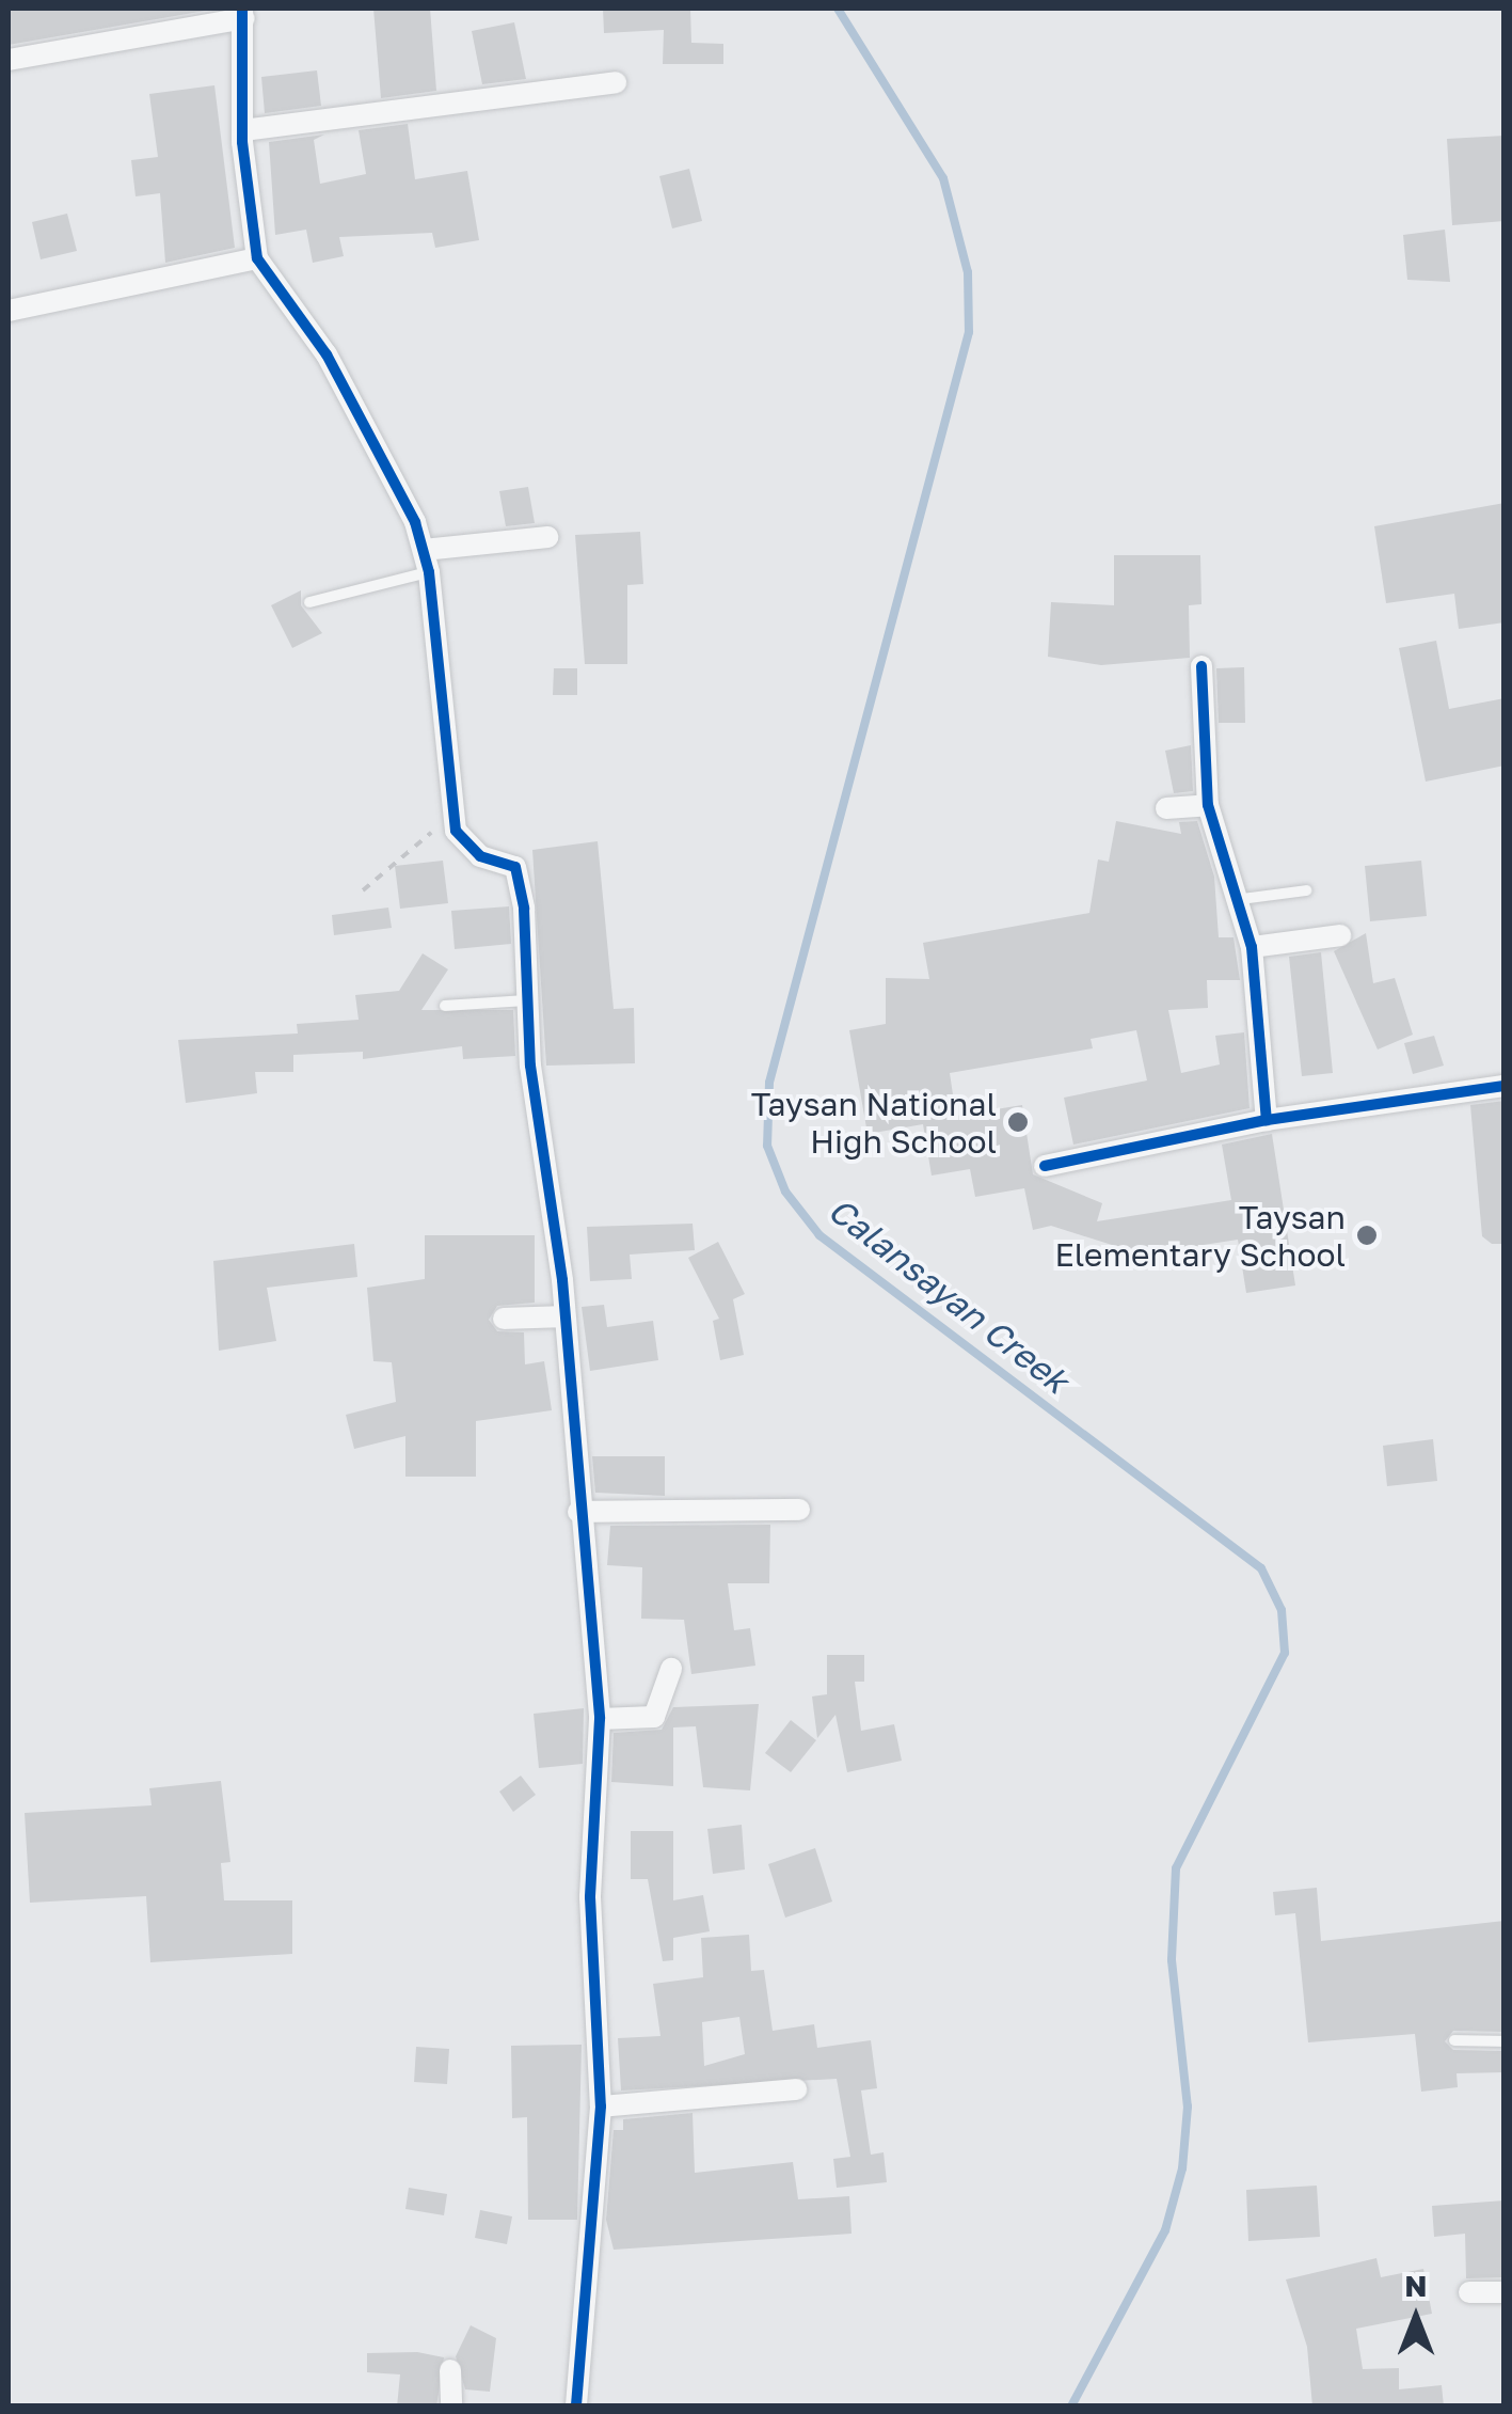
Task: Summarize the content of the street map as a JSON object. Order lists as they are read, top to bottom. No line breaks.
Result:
{"water":["Calansayan Creek"],"places":["Taysan National High School","Taysan Elementary School"],"north":"top"}
